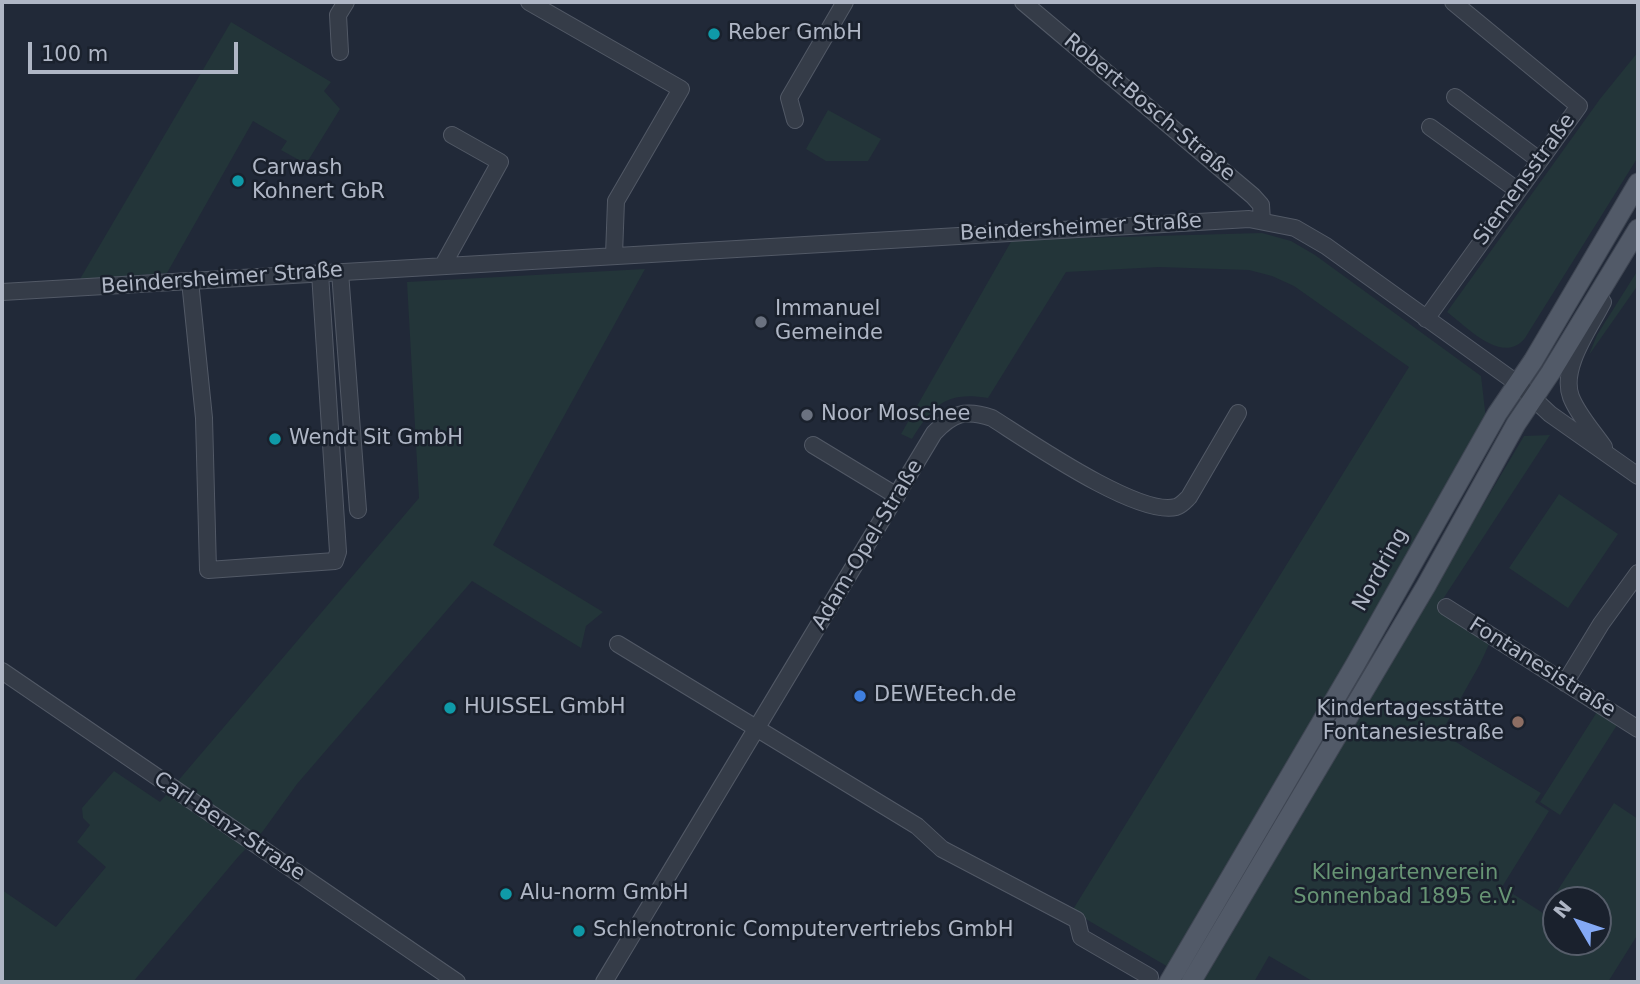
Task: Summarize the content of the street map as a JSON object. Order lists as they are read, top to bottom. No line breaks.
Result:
{"streets":{"main road":["Nordring"],"street":["Robert-Bosch-Straße","Siemensstraße","Beindersheimer Straße","Adam-Opel-Straße","Fontanesistraße","Carl-Benz-Straße"]},"crossings":[["Robert-Bosch-Straße","Beindersheimer Straße"],["Siemensstraße","Beindersheimer Straße"],["Beindersheimer Straße","Nordring"]],"parks":["Kleingartenverein Sonnenbad 1895 e.V."],"places":["Reber GmbH","Carwash Kohnert GbR","Immanuel Gemeinde","Noor Moschee","Wendt Sit GmbH","DEWEtech.de","HUISSEL GmbH","Kindertagesstätte Fontanesiestraße","Alu-norm GmbH","Schlenotronic Computervertriebs GmbH"],"scale_bar":"100 m","north":"top left"}
